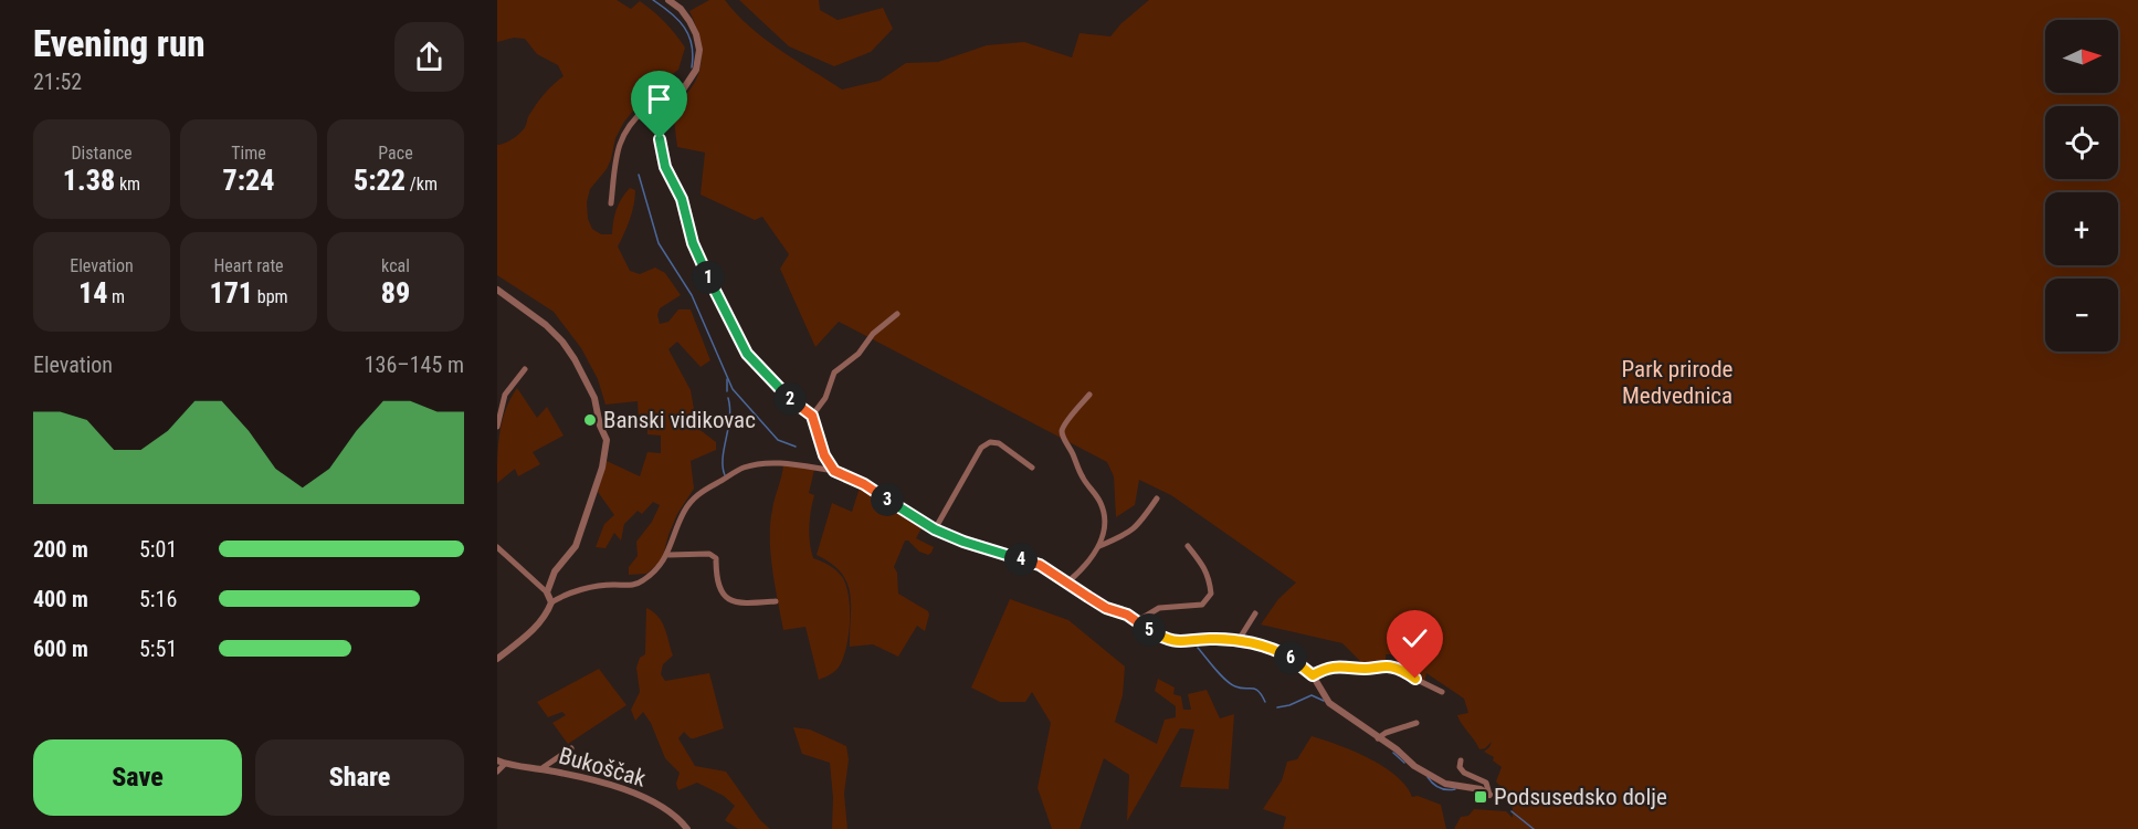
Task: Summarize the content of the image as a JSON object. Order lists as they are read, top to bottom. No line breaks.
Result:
{"streets":{"street":["Bukoščak"]},"parks":["Park prirode Medvednica"],"places":{"other":["Banski vidikovac"],"transit":["Podsusedsko dolje"]},"north":"right","page":{"heading":["Evening run","21:52"],"map_buttons":["+","−"],"stats":[["Distance","1.38 km"],["Time","7:24"],["Pace","5:22 /km"],["Elevation","14 m"],["Heart rate","171 bpm"],["kcal","89"]],"pins":["1","2","3","4","5","6"],"chart":["Elevation","136–145 m"],"list":[{"name":"200 m","note":"5:01"},{"name":"400 m","note":"5:16"},{"name":"600 m","note":"5:51"}],"buttons":["Save","Share"]}}
